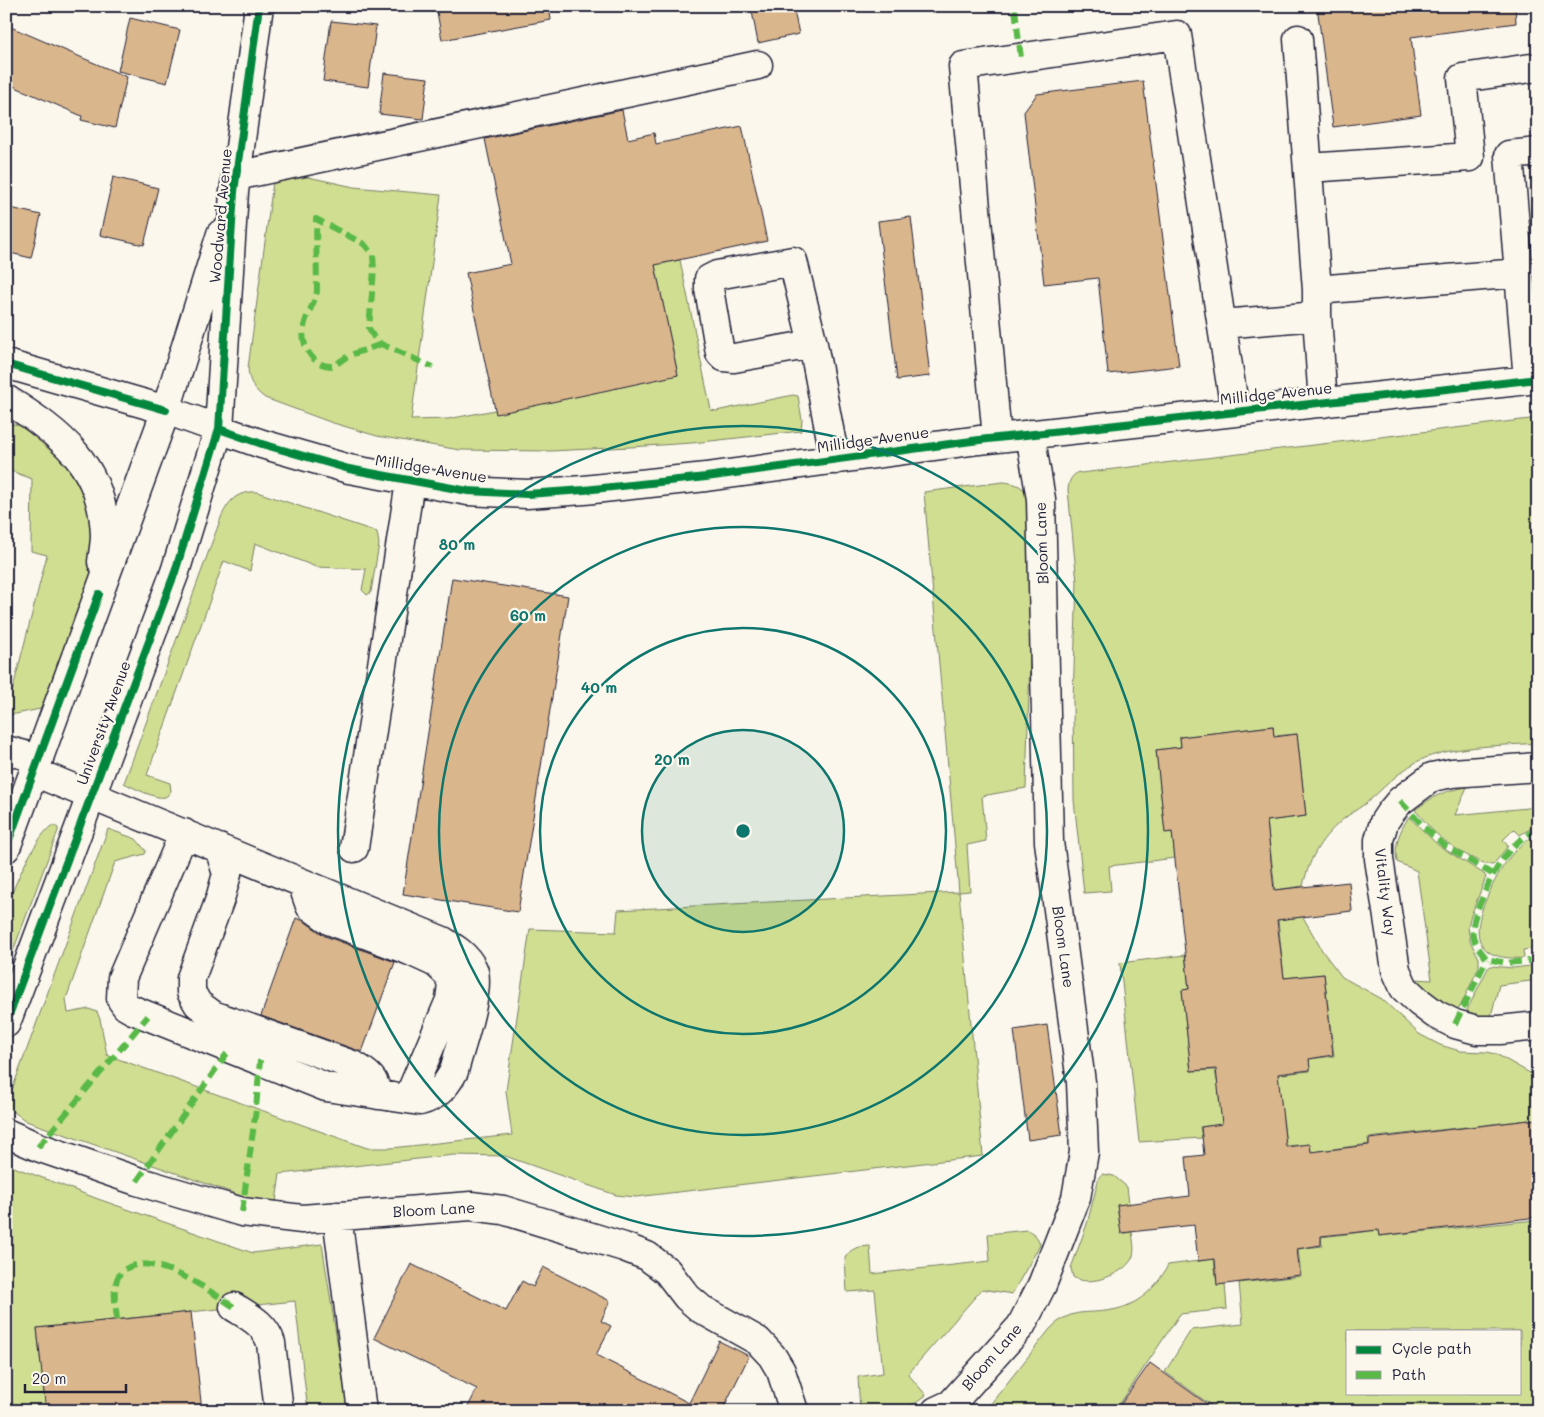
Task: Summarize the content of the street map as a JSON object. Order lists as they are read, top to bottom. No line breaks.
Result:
{"streets":{"street":["Woodward Avenue","Millidge Avenue","Bloom Lane","University Avenue","Vitality Way"]},"crossings":[["Woodward Avenue","Millidge Avenue"],["Woodward Avenue","University Avenue"],["Millidge Avenue","Bloom Lane"],["Millidge Avenue","University Avenue"]],"legend":["Cycle path","Path"],"scale_bar":"20 m","rings":["80 m","60 m","40 m","20 m"]}
